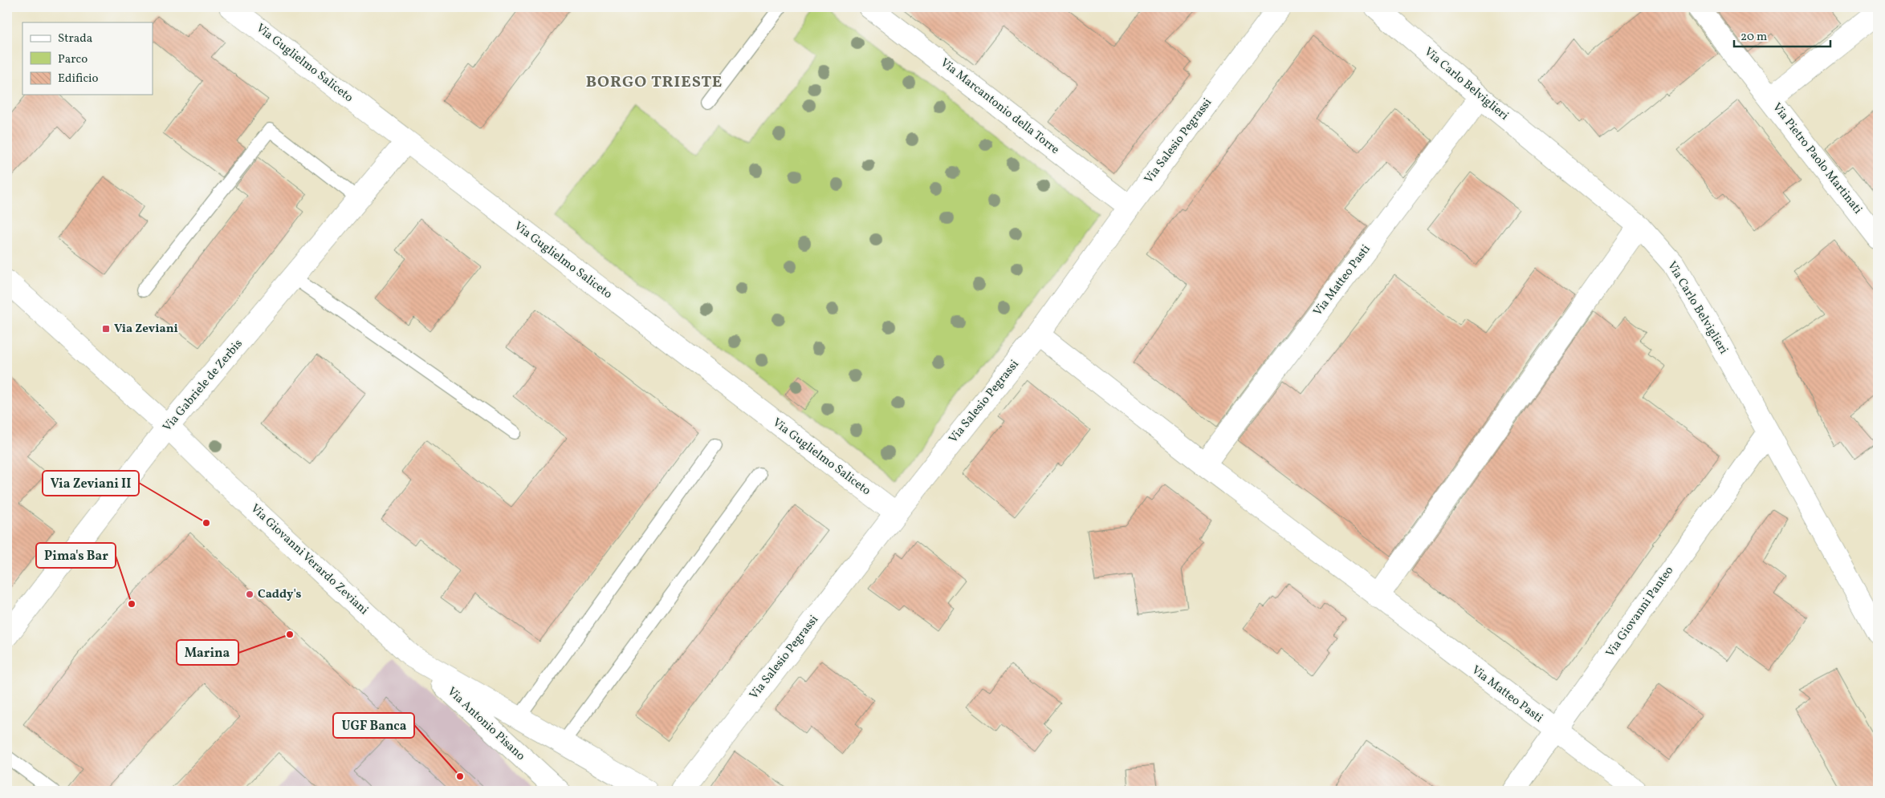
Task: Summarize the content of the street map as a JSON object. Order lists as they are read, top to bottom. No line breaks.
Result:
{"streets":{"street":["Via Guglielmo Saliceto","Via Carlo Belviglieri","Via Marcantonio della Torre","Via Salesio Pegrassi","Via Pietro Paolo Martinati","Via Matteo Pasti","Via Gabriele de Zerbis","Via Giovanni Verardo Zeviani","Via Giovanni Panteo","Via Antonio Pisano"]},"crossings":[["Via Guglielmo Saliceto","Via Salesio Pegrassi"],["Via Guglielmo Saliceto","Via Gabriele de Zerbis"],["Via Carlo Belviglieri","Via Matteo Pasti"],["Via Carlo Belviglieri","Via Giovanni Panteo"],["Via Marcantonio della Torre","Via Salesio Pegrassi"],["Via Salesio Pegrassi","Via Matteo Pasti"],["Via Matteo Pasti","Via Giovanni Panteo"],["Via Gabriele de Zerbis","Via Giovanni Verardo Zeviani"],["Via Giovanni Verardo Zeviani","Via Antonio Pisano"]],"districts":["BORGO TRIESTE"],"places":{"transit":["Via Zeviani"],"other":["Via Zeviani II","Caddy's","Pima's Bar","Marina","UGF Banca"]},"legend":["Strada","Parco","Edificio"],"scale_bar":"20 m"}
